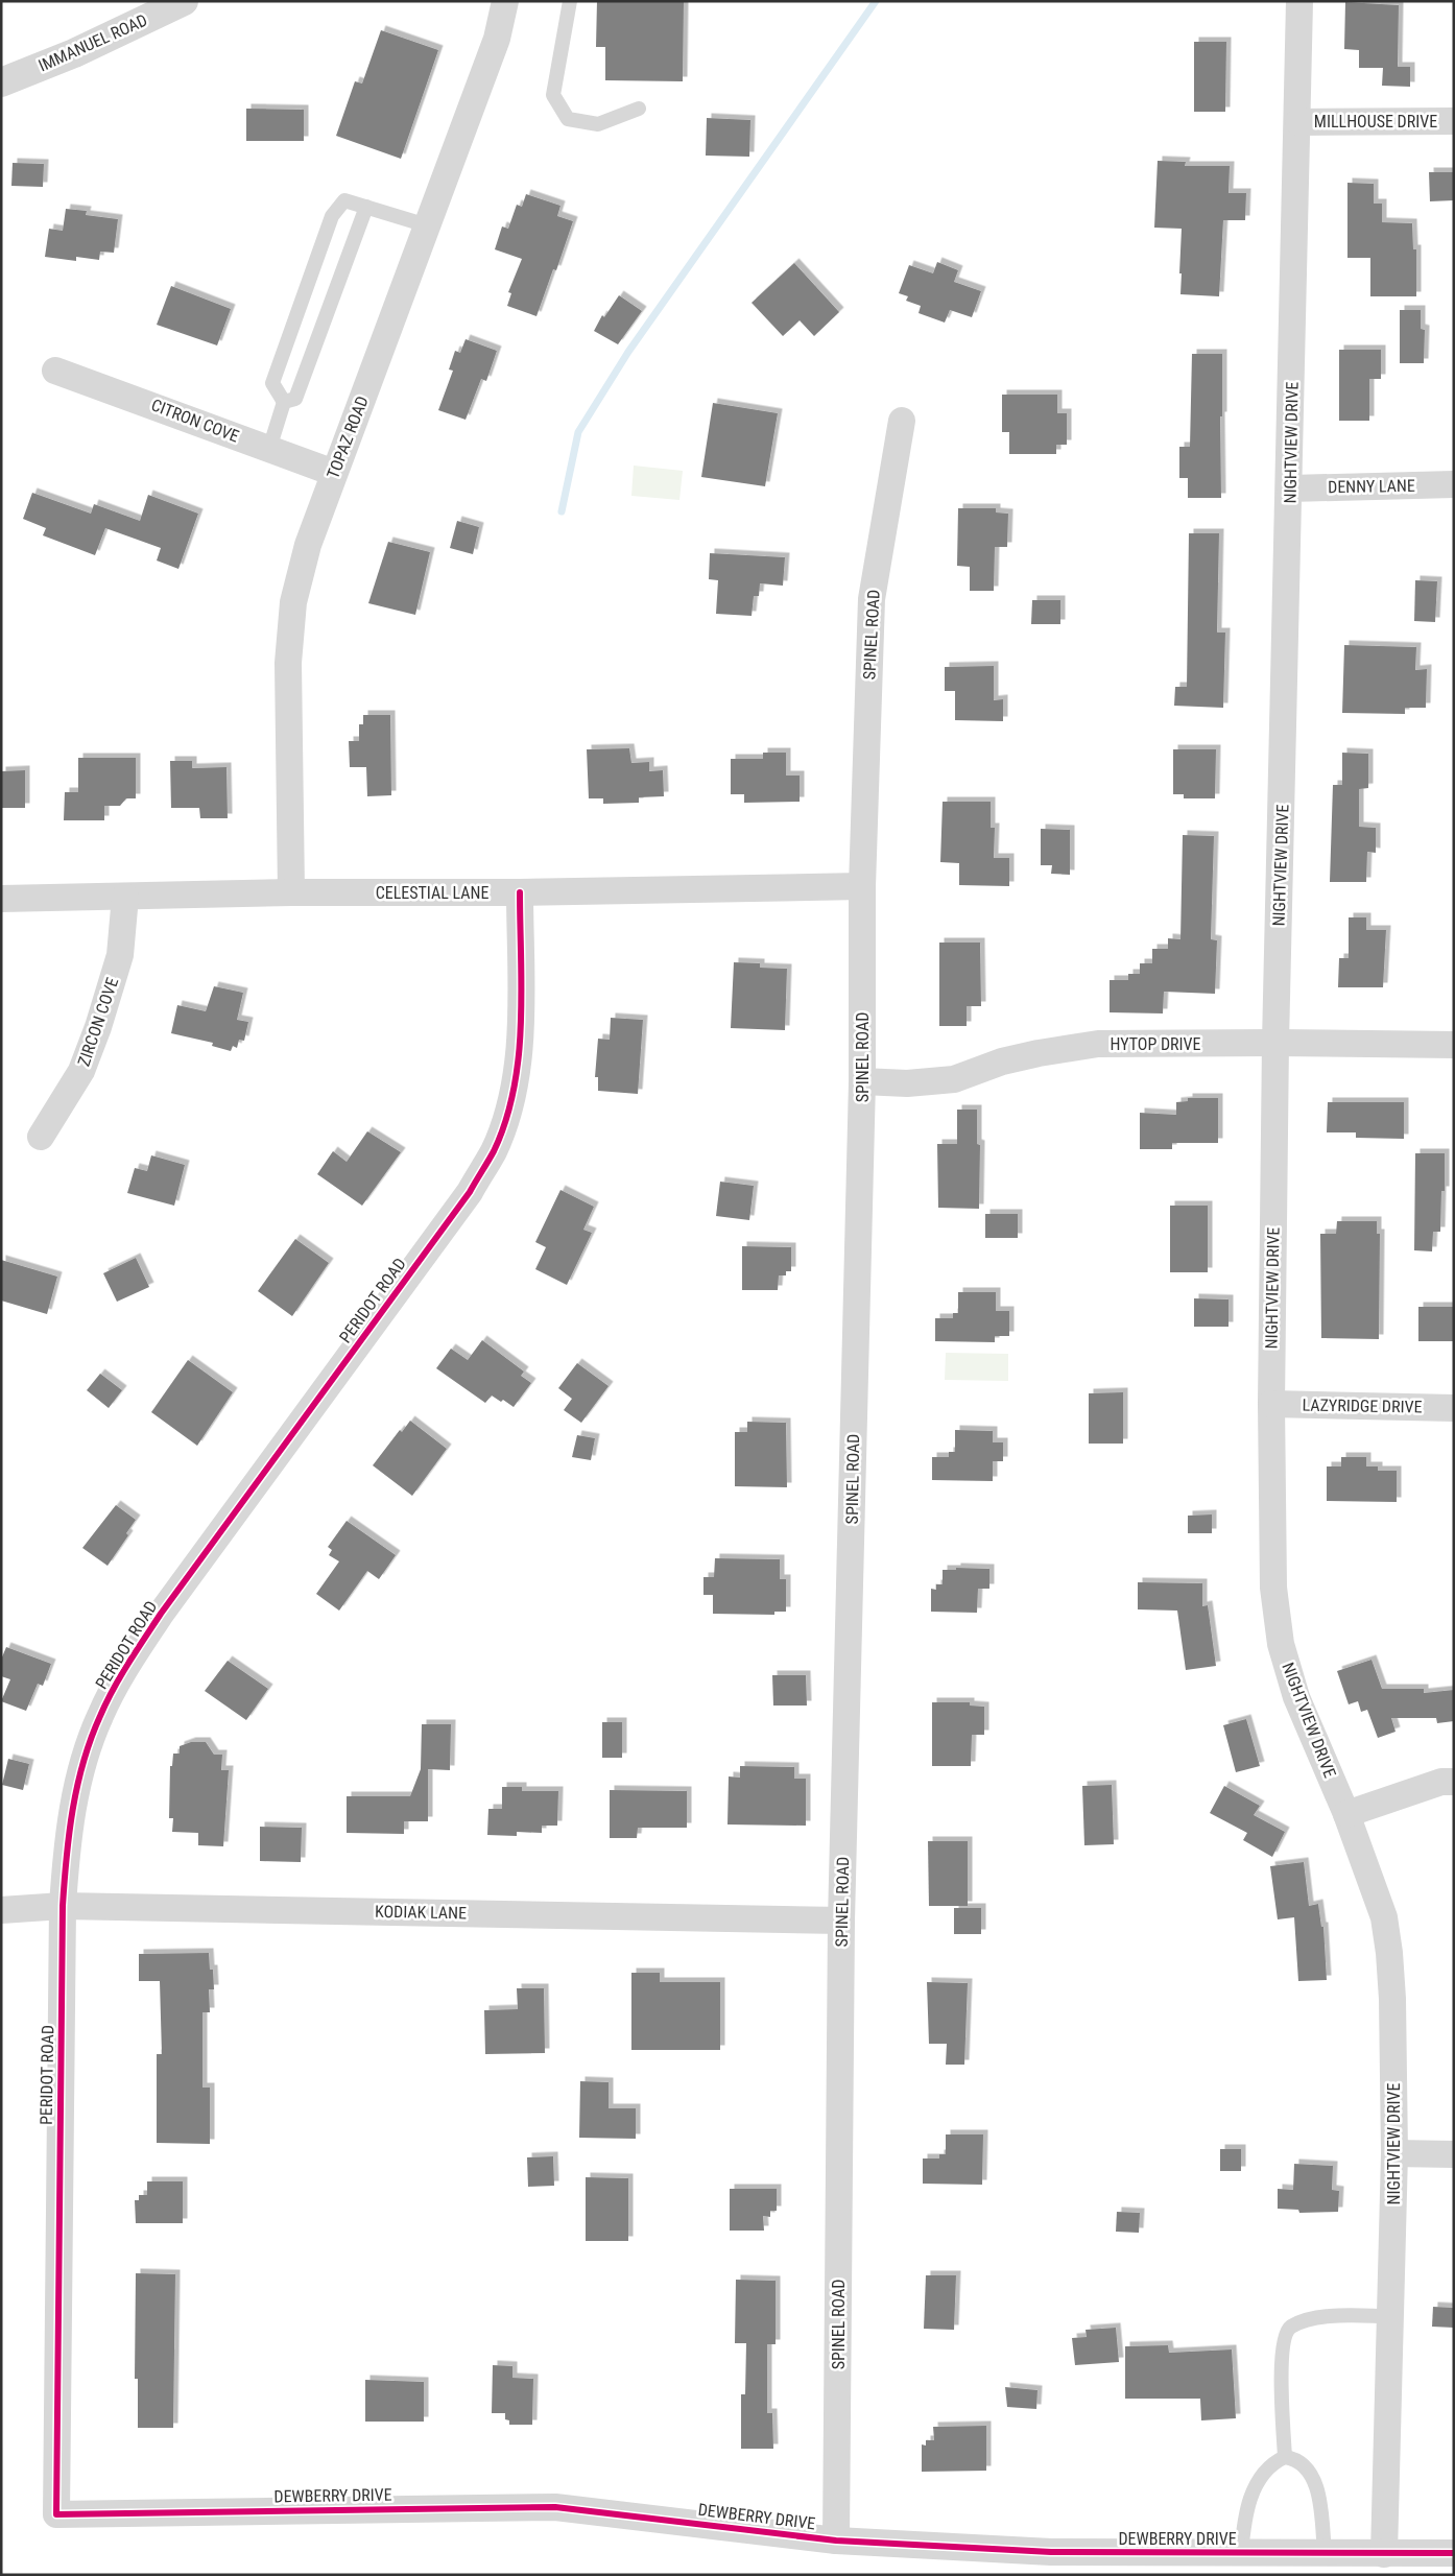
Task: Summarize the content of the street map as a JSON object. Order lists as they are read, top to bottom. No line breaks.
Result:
{"streets":{"street":["IMMANUEL ROAD","MILLHOUSE DRIVE","CITRON COVE","TOPAZ ROAD","NIGHTVIEW DRIVE","DENNY LANE","SPINEL ROAD","CELESTIAL LANE","ZIRCON COVE","HYTOP DRIVE","PERIDOT ROAD","LAZYRIDGE DRIVE","KODIAK LANE","DEWBERRY DRIVE"]},"crossings":[["MILLHOUSE DRIVE","NIGHTVIEW DRIVE"],["CITRON COVE","TOPAZ ROAD"],["TOPAZ ROAD","CELESTIAL LANE"],["NIGHTVIEW DRIVE","DENNY LANE"],["NIGHTVIEW DRIVE","HYTOP DRIVE"],["NIGHTVIEW DRIVE","LAZYRIDGE DRIVE"],["NIGHTVIEW DRIVE","DEWBERRY DRIVE"],["SPINEL ROAD","CELESTIAL LANE"],["SPINEL ROAD","HYTOP DRIVE"],["SPINEL ROAD","KODIAK LANE"],["SPINEL ROAD","DEWBERRY DRIVE"],["CELESTIAL LANE","ZIRCON COVE"],["CELESTIAL LANE","PERIDOT ROAD"],["PERIDOT ROAD","KODIAK LANE"],["PERIDOT ROAD","DEWBERRY DRIVE"]]}
